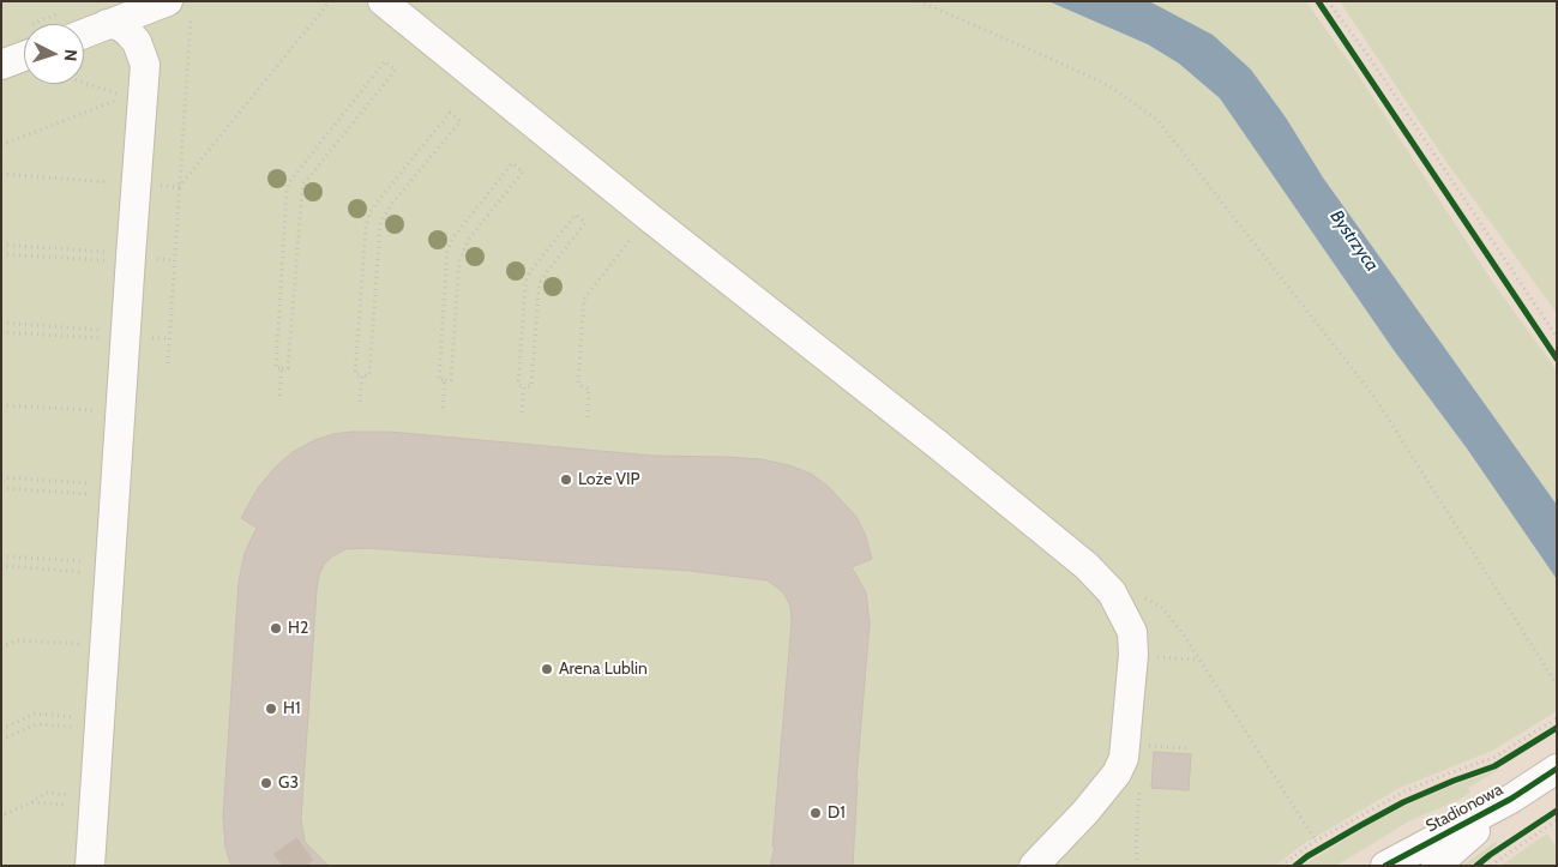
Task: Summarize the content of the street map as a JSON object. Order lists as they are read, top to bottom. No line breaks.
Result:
{"streets":{"street":["Stadionowa"]},"water":["Bystrzyca"],"places":["Loże VIP","H2","Arena Lublin","H1","G3","D1"],"north":"right"}
